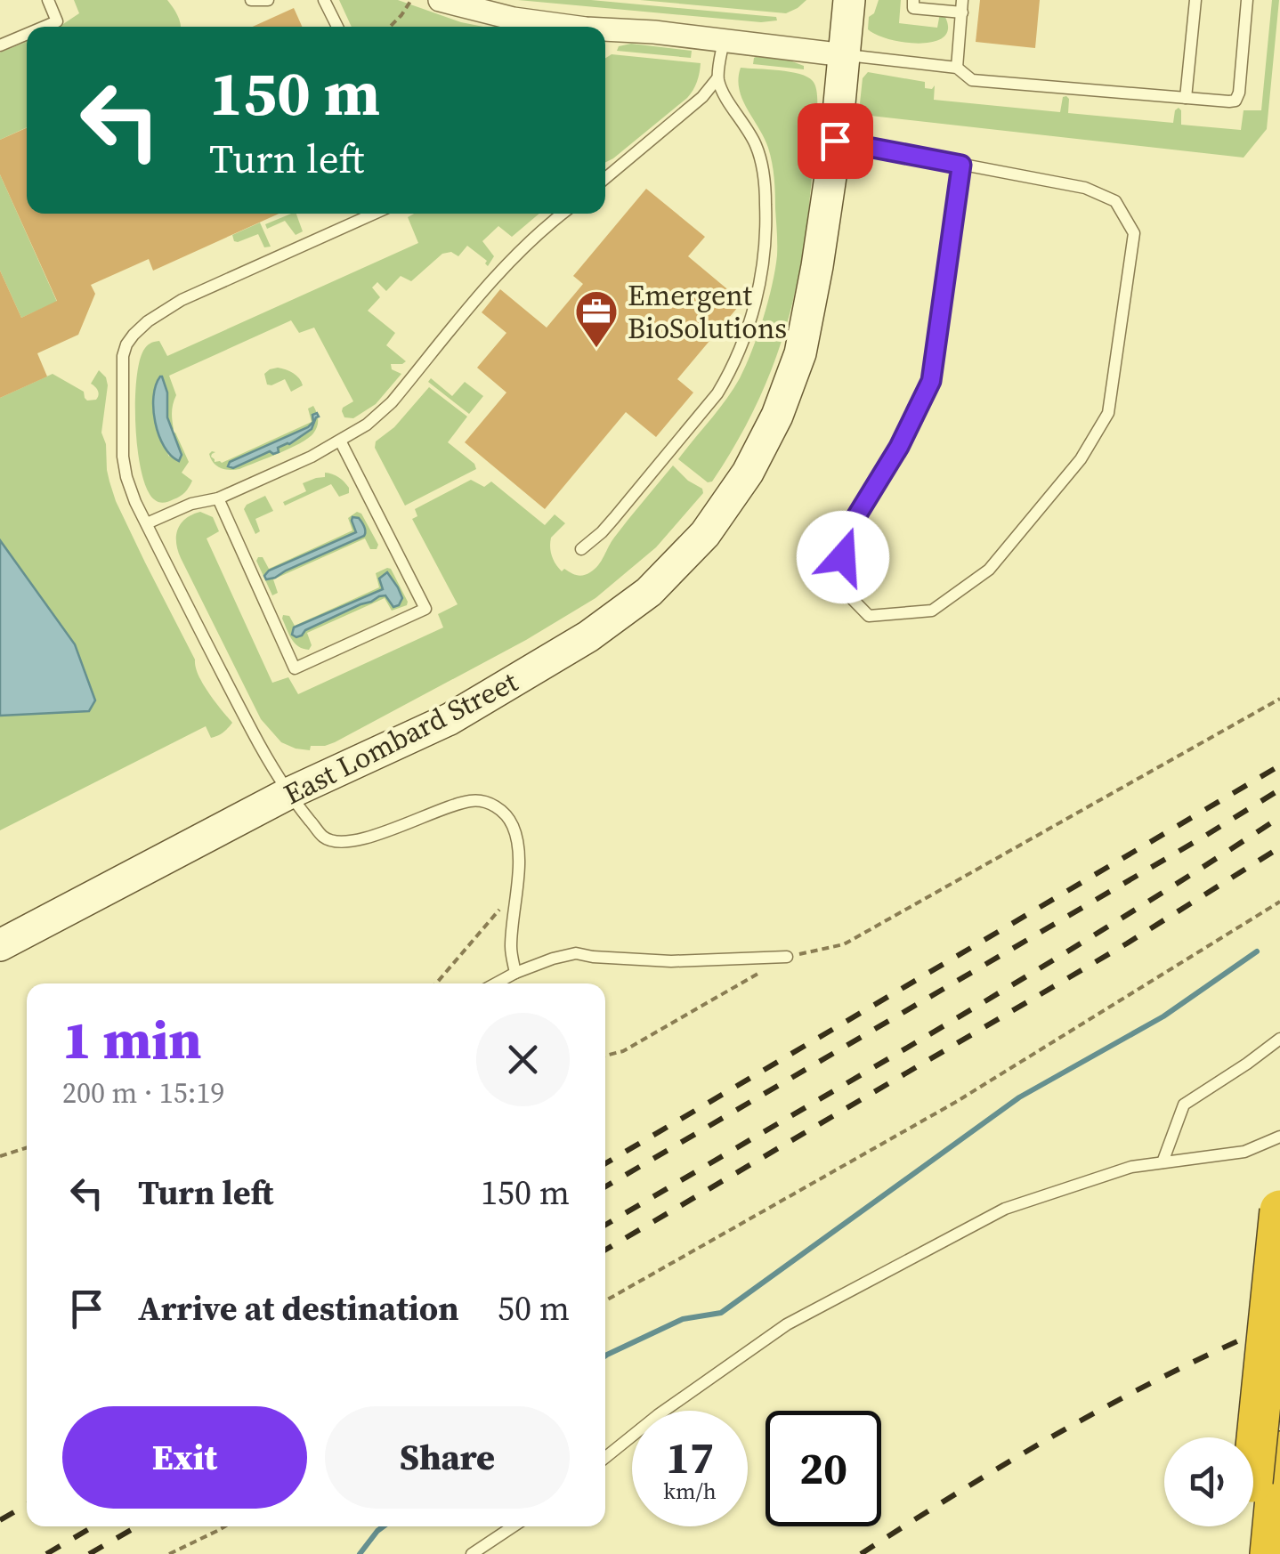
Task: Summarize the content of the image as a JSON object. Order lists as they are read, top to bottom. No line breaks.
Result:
{"streets":{"main road":["East Lombard Street"]},"places":{"office":["Emergent BioSolutions"]},"page":{"turn":["150 m","Turn left"],"heading":["1 min","200 m · 15:19"],"list":[{"name":"Turn left","value":"150 m"},{"name":"Arrive at destination","value":"50 m"}],"buttons":["Exit","Share"],"speed":"17 km/h","limit":"20"}}
